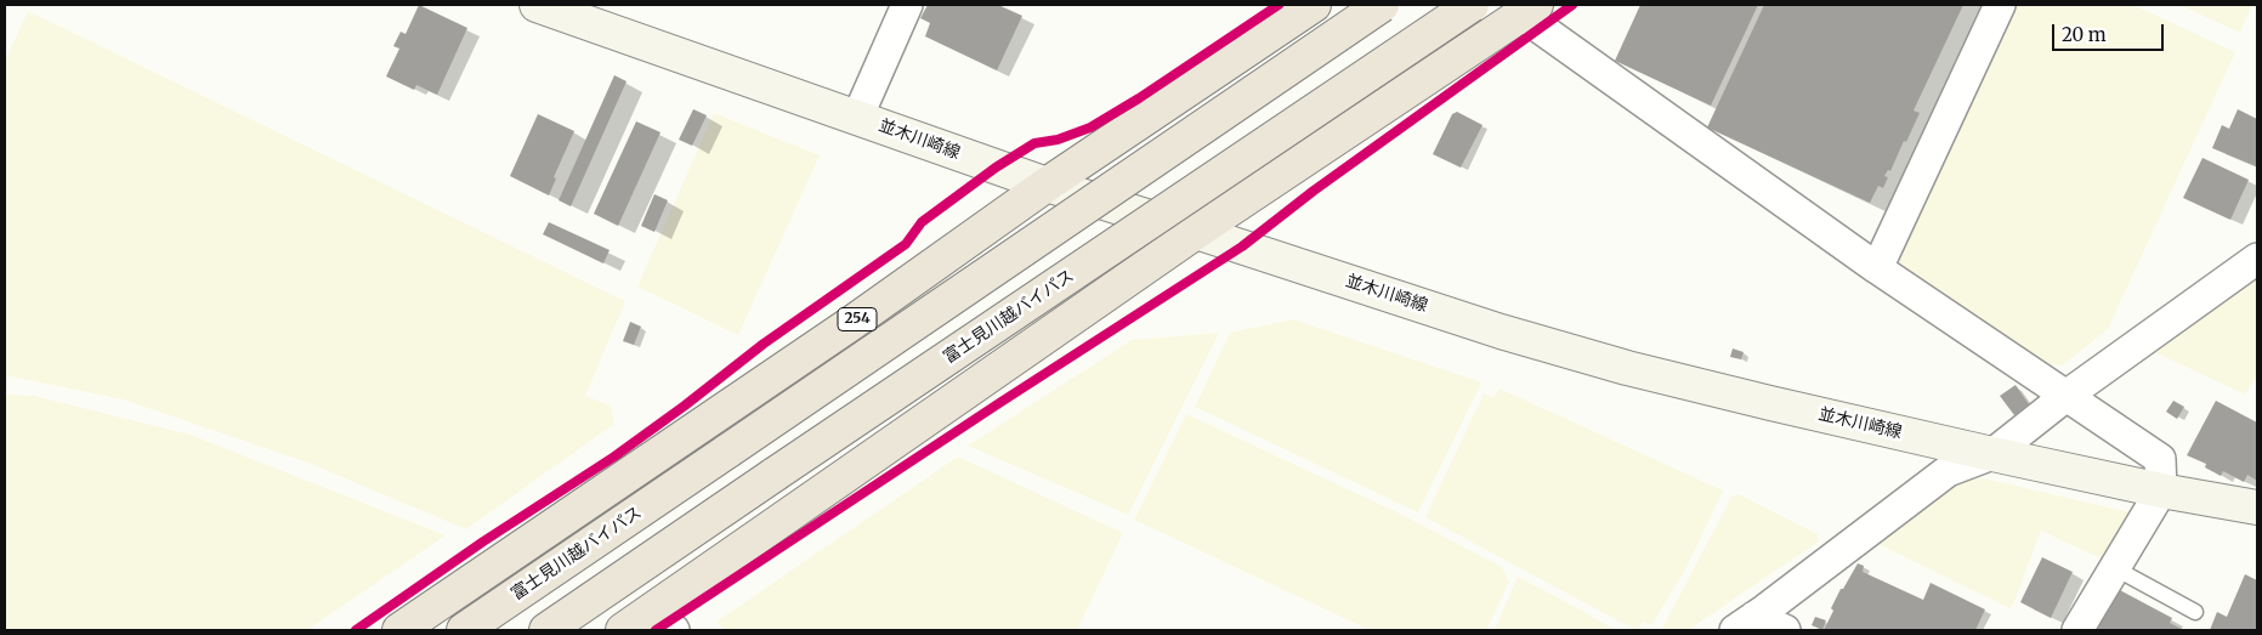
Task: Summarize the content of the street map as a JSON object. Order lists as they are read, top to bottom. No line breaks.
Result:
{"streets":{"highway":["富士見川越バイパス","254"],"main road":["並木川崎線"]},"crossings":[["並木川崎線","254"]],"scale_bar":"20 m"}
